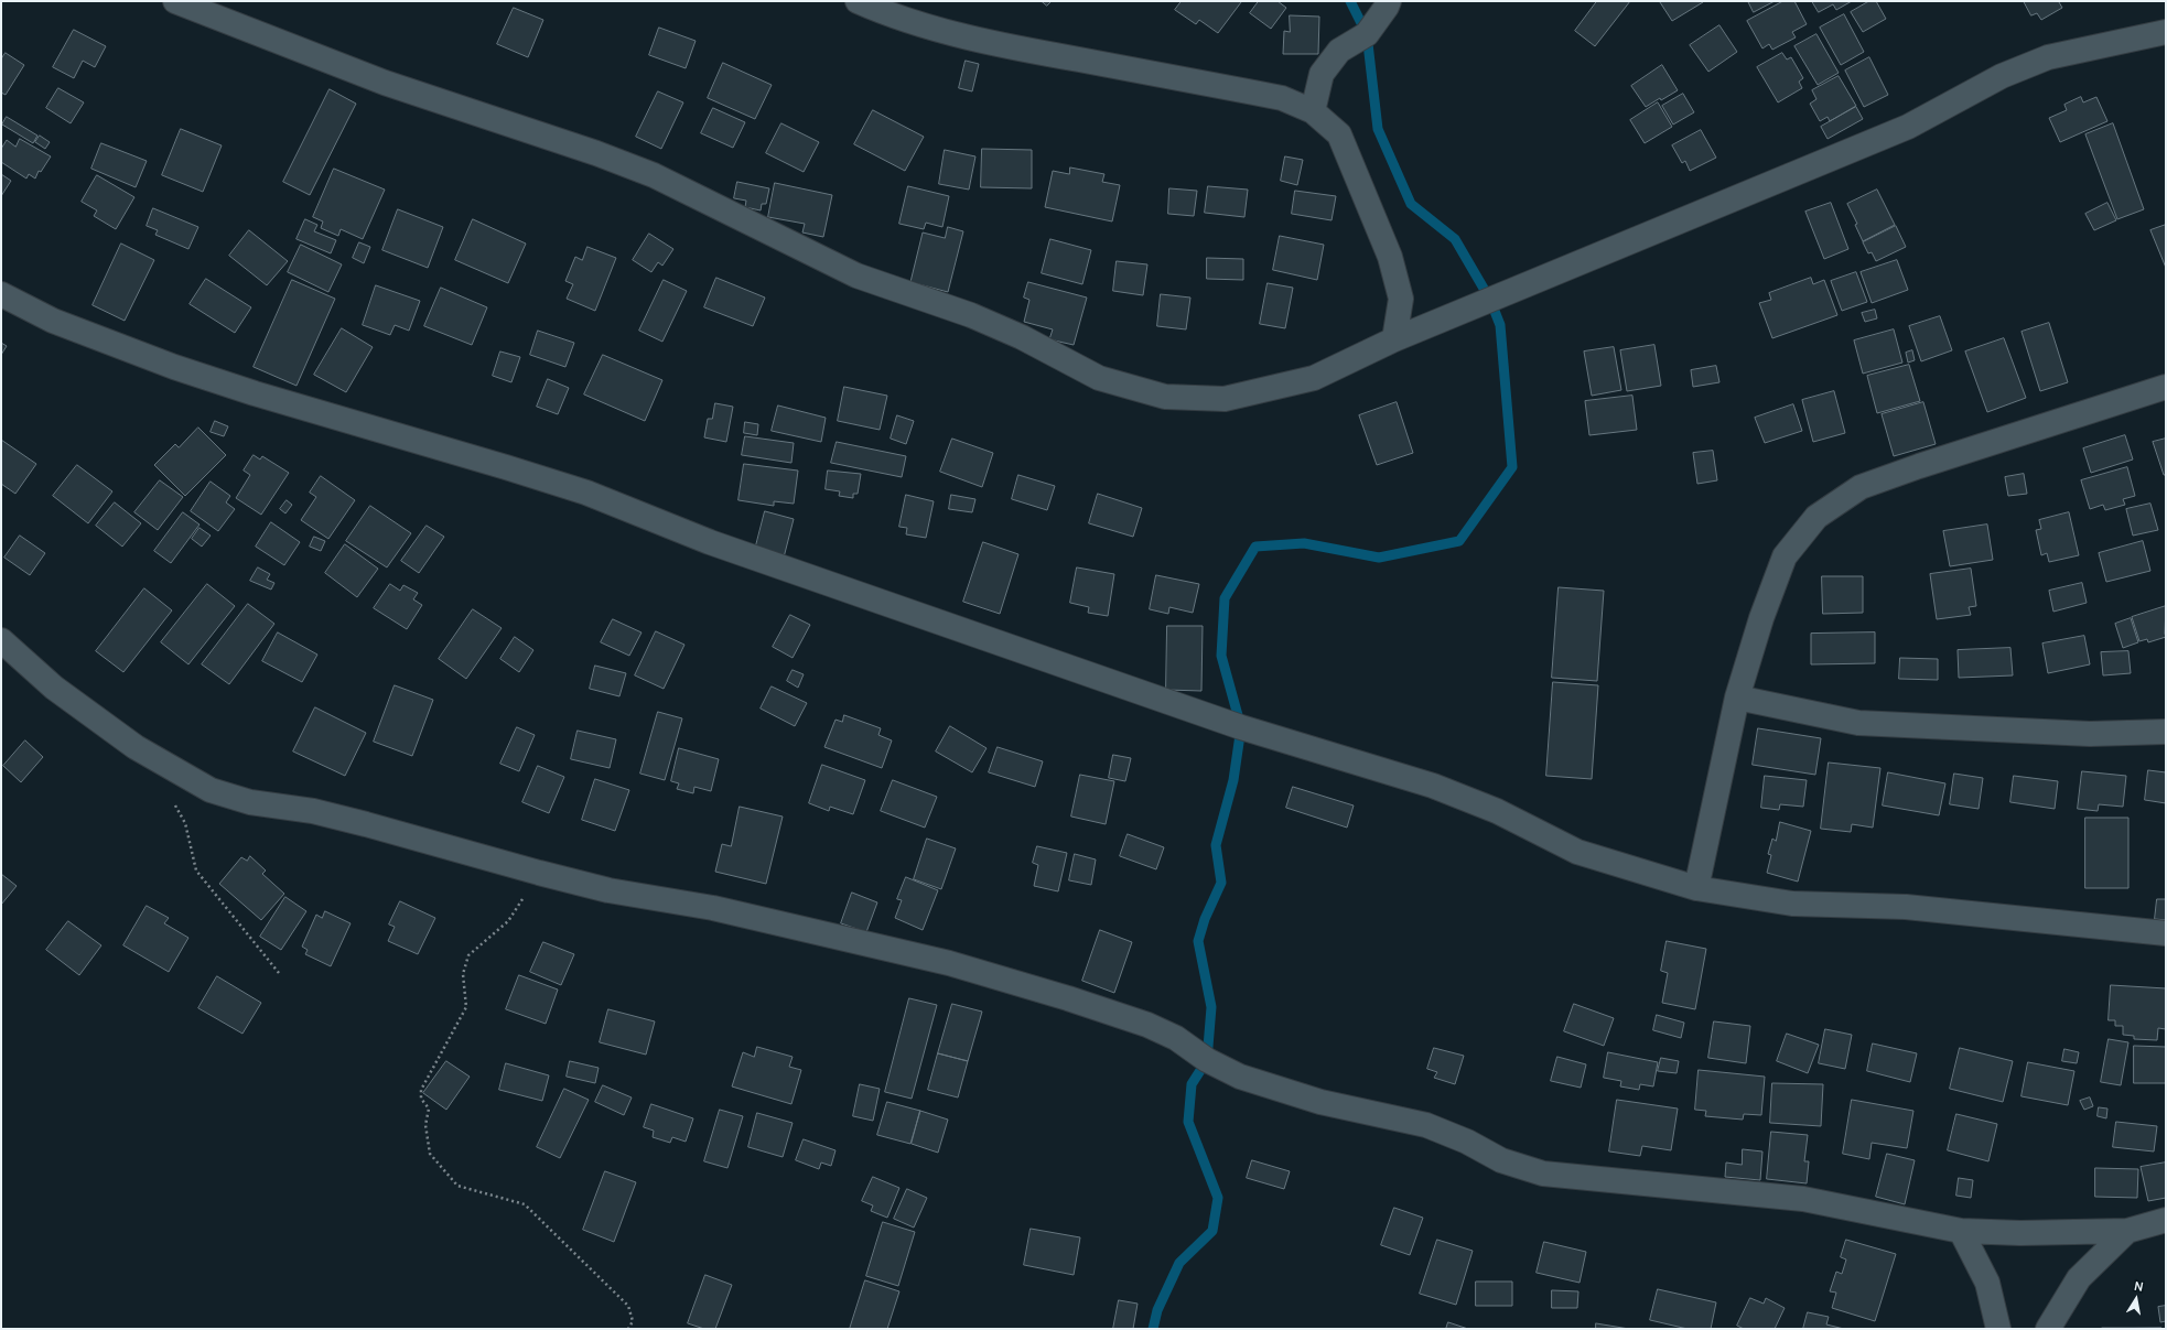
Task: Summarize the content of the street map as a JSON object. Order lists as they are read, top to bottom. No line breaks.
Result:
{"north":"top"}
